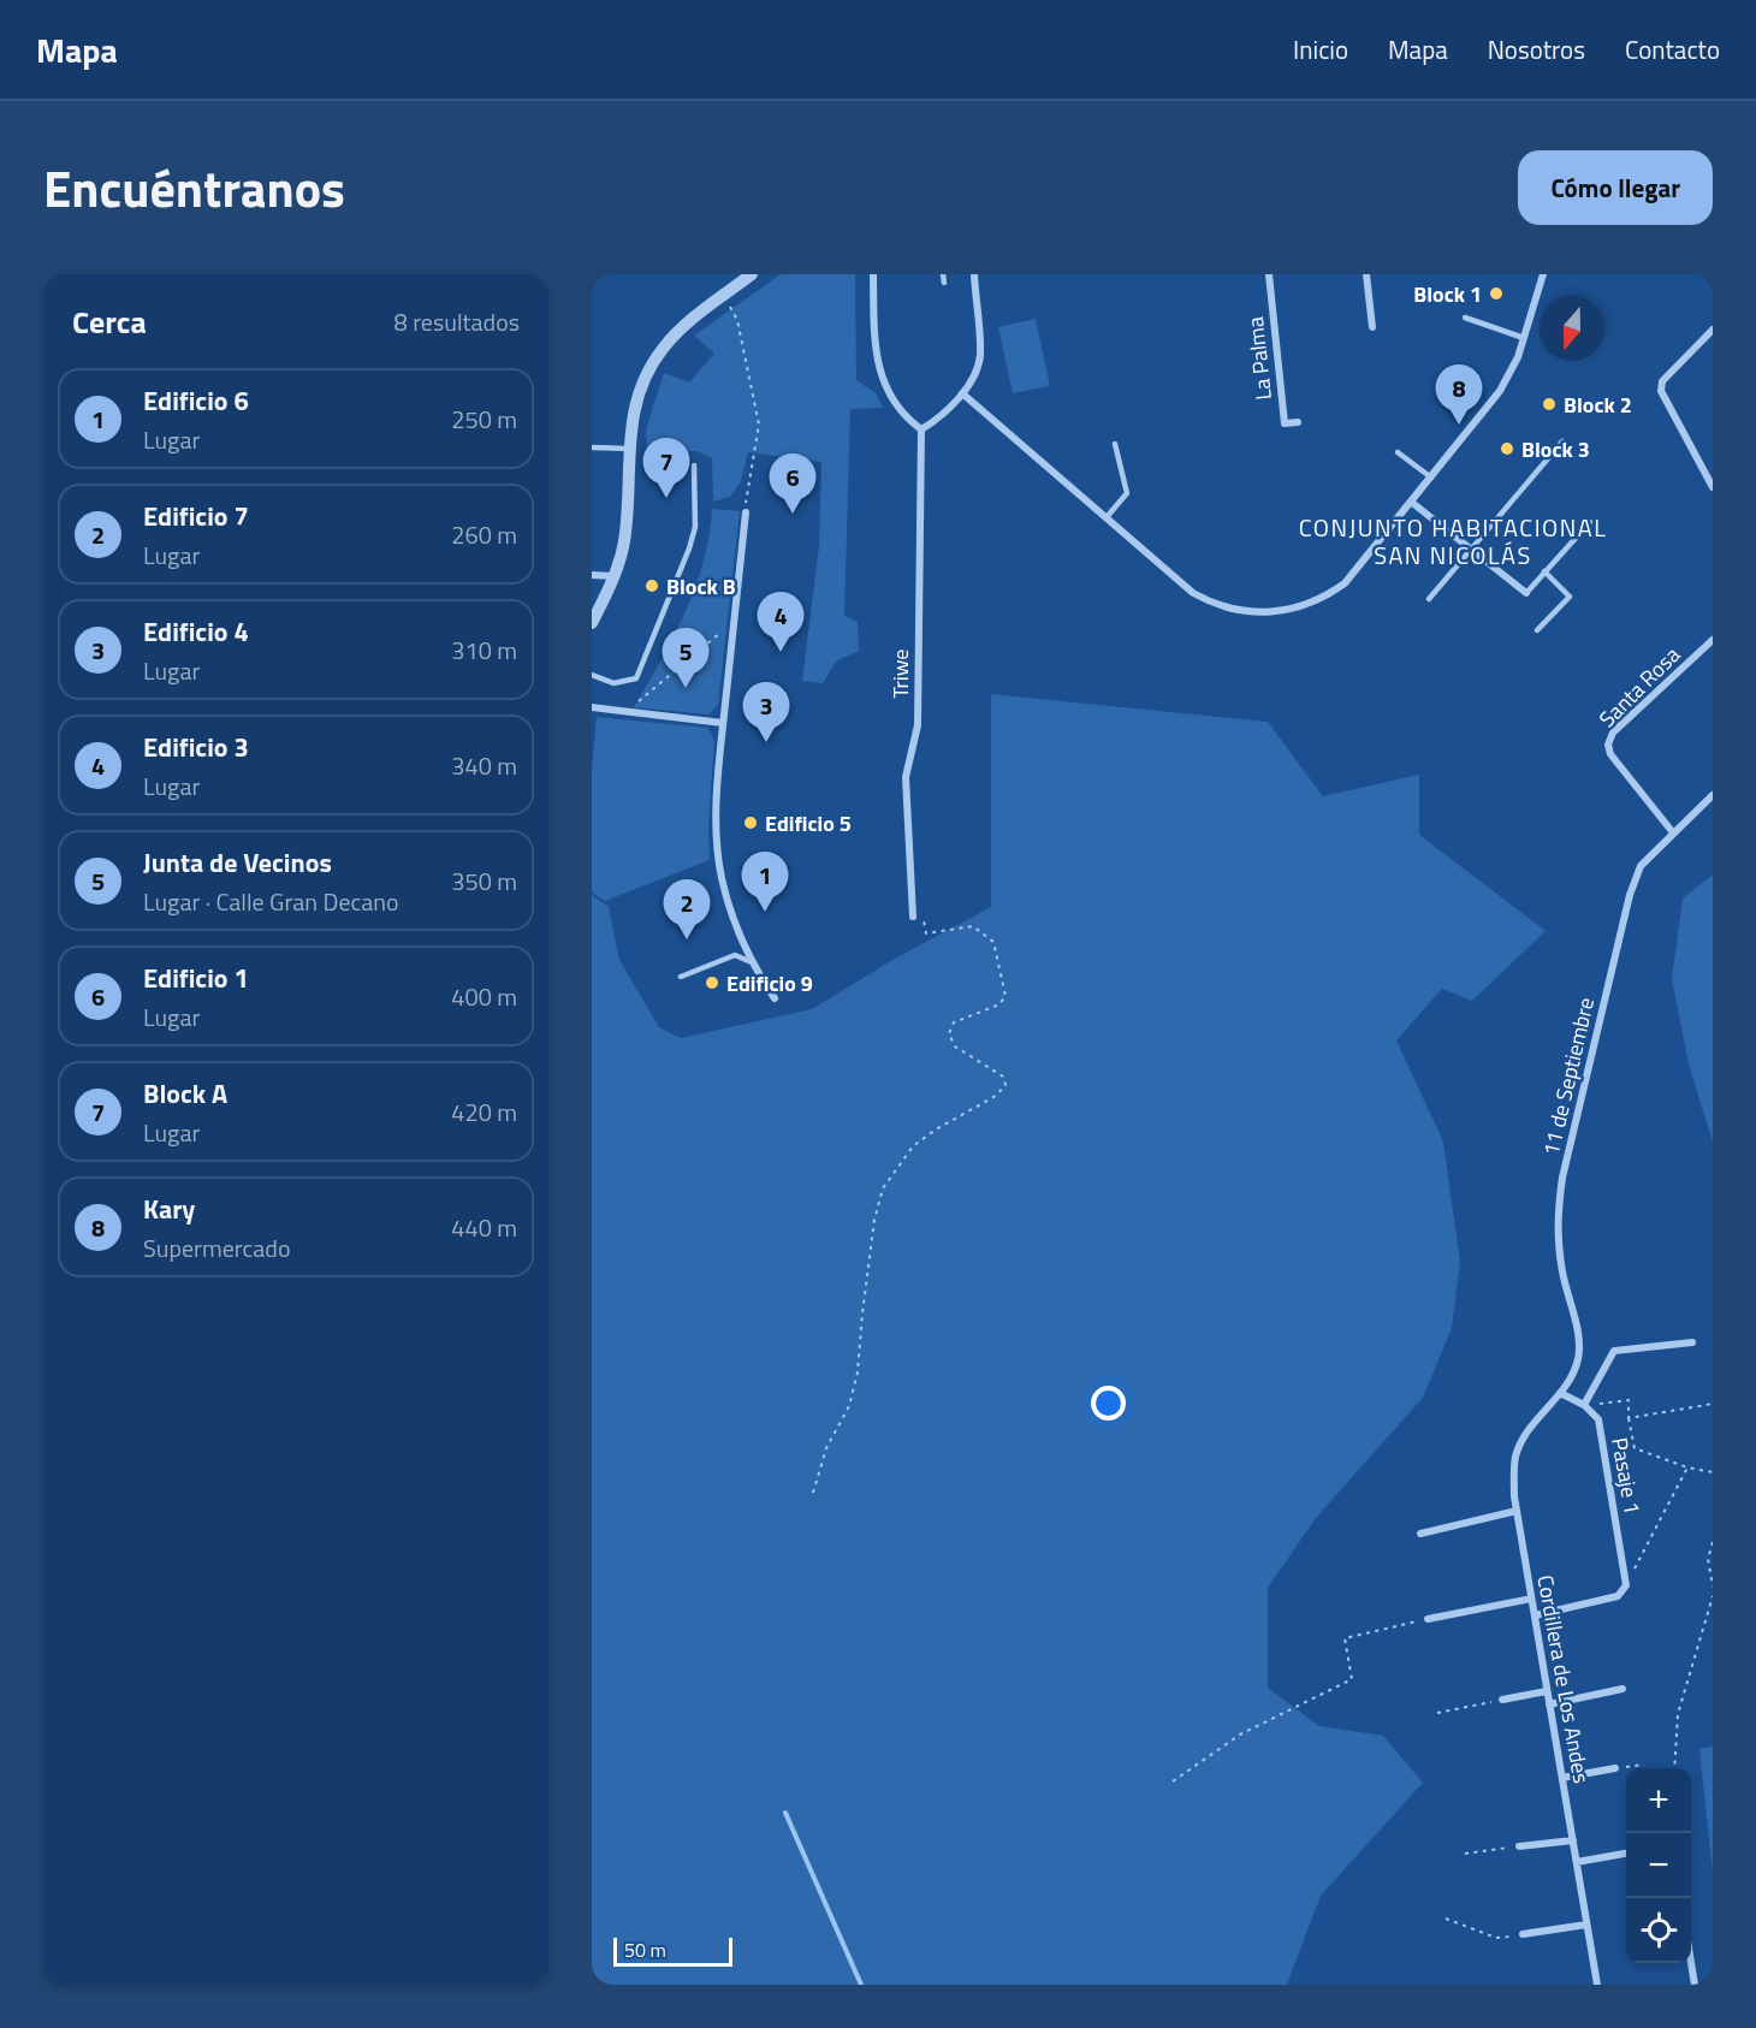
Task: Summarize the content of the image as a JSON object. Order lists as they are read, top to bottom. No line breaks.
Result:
{"streets":{"street":["La Palma","Triwe","Santa Rosa","11 de Septiembre","Pasaje 1","Cordillera de Los Andes"]},"crossings":[["Santa Rosa","11 de Septiembre"],["11 de Septiembre","Cordillera de Los Andes"]],"districts":["CONJUNTO HABITACIONAL SAN NICOLÁS"],"places":["Block 1","Block 2","Block 3","Block B","Edificio 5","Edificio 9"],"scale_bar":"50 m","north":"bottom","page":{"header":"Mapa","nav":["Inicio","Mapa","Nosotros","Contacto"],"title":"Encuéntranos","buttons":"Cómo llegar","heading":["Cerca","8 resultados"],"pins":["8","7","6","4","5","3","1","2"],"list":[{"mark":"1","name":"Edificio 6","note":"Lugar","value":"250 m"},{"mark":"2","name":"Edificio 7","note":"Lugar","value":"260 m"},{"mark":"3","name":"Edificio 4","note":"Lugar","value":"310 m"},{"mark":"4","name":"Edificio 3","note":"Lugar","value":"340 m"},{"mark":"5","name":"Junta de Vecinos","note":"Lugar · Calle Gran Decano","value":"350 m"},{"mark":"6","name":"Edificio 1","note":"Lugar","value":"400 m"},{"mark":"7","name":"Block A","note":"Lugar","value":"420 m"},{"mark":"8","name":"Kary","note":"Supermercado","value":"440 m"}],"map_buttons":["+","−"],"scale":"50 m"}}
